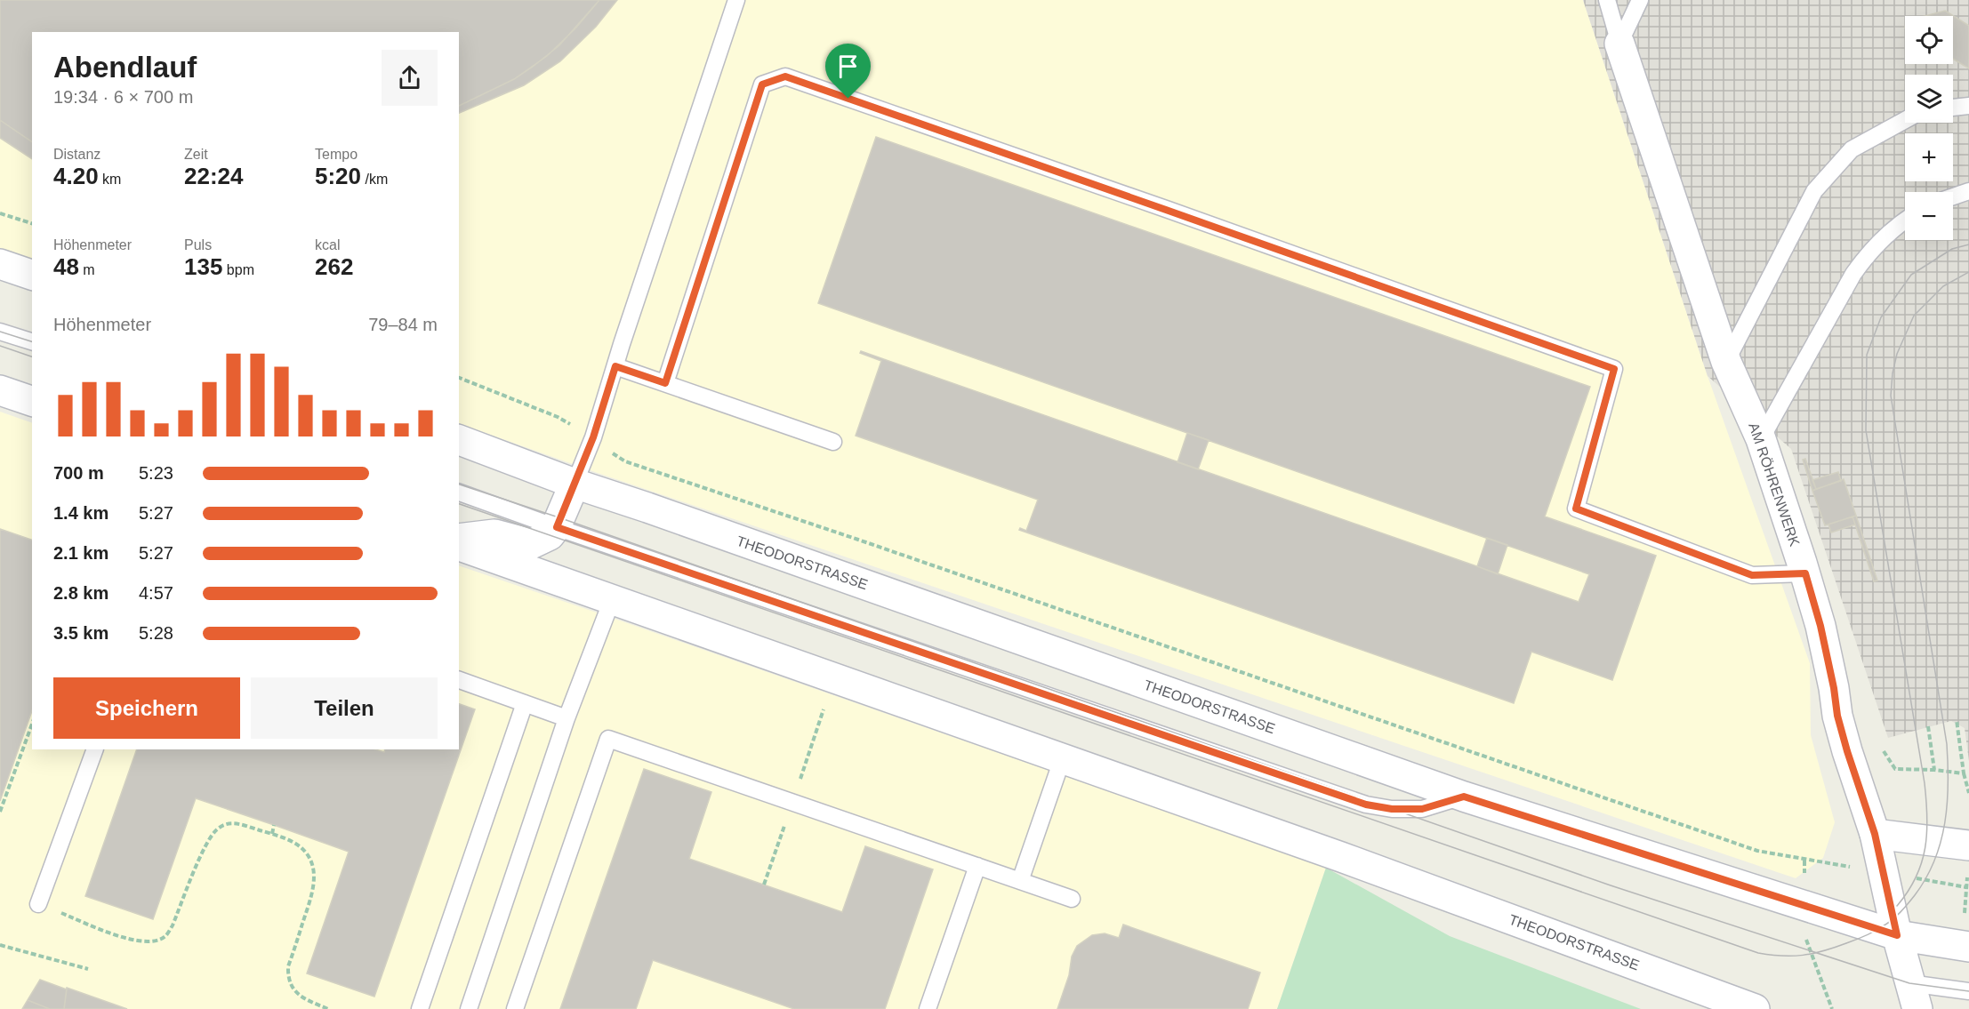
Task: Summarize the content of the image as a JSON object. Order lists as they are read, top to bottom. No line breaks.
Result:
{"streets":{"main road":["AM RÖHRENWERK","THEODORSTRASSE"]},"crossings":[["AM RÖHRENWERK","THEODORSTRASSE"]],"page":{"map_buttons":["+","−"],"heading":["Abendlauf","19:34 · 6 × 700 m"],"stats":[["Distanz","4.20 km"],["Zeit","22:24"],["Tempo","5:20 /km"],["Höhenmeter","48 m"],["Puls","135 bpm"],["kcal","262"]],"chart":["Höhenmeter","79–84 m"],"list":[{"name":"700 m","note":"5:23"},{"name":"1.4 km","note":"5:27"},{"name":"2.1 km","note":"5:27"},{"name":"2.8 km","note":"4:57"},{"name":"3.5 km","note":"5:28"}],"buttons":["Speichern","Teilen"]}}
